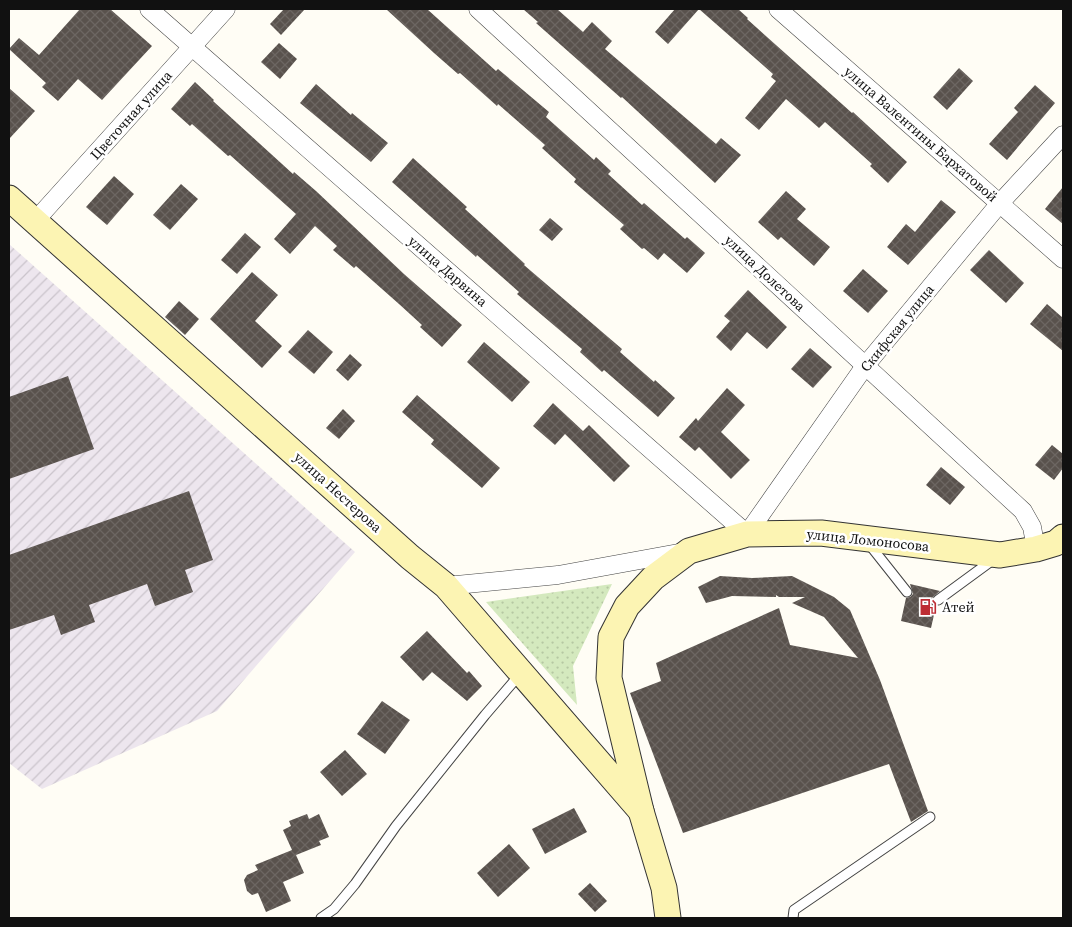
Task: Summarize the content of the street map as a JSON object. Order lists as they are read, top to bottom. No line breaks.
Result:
{"streets":{"street":["Цветочная улица","улица Валентины Бархатовой","улица Дарвина","улица Долетова","Скифская улица","улица Нестерова","улица Ломоносова"]},"crossings":[["Цветочная улица","улица Дарвина"],["Цветочная улица","улица Нестерова"],["улица Валентины Бархатовой","Скифская улица"],["улица Дарвина","Скифская улица"],["улица Дарвина","улица Ломоносова"],["улица Долетова","Скифская улица"],["улица Долетова","улица Ломоносова"],["Скифская улица","улица Ломоносова"],["улица Нестерова","улица Ломоносова"]],"places":{"fuel station":["Атей"]}}
